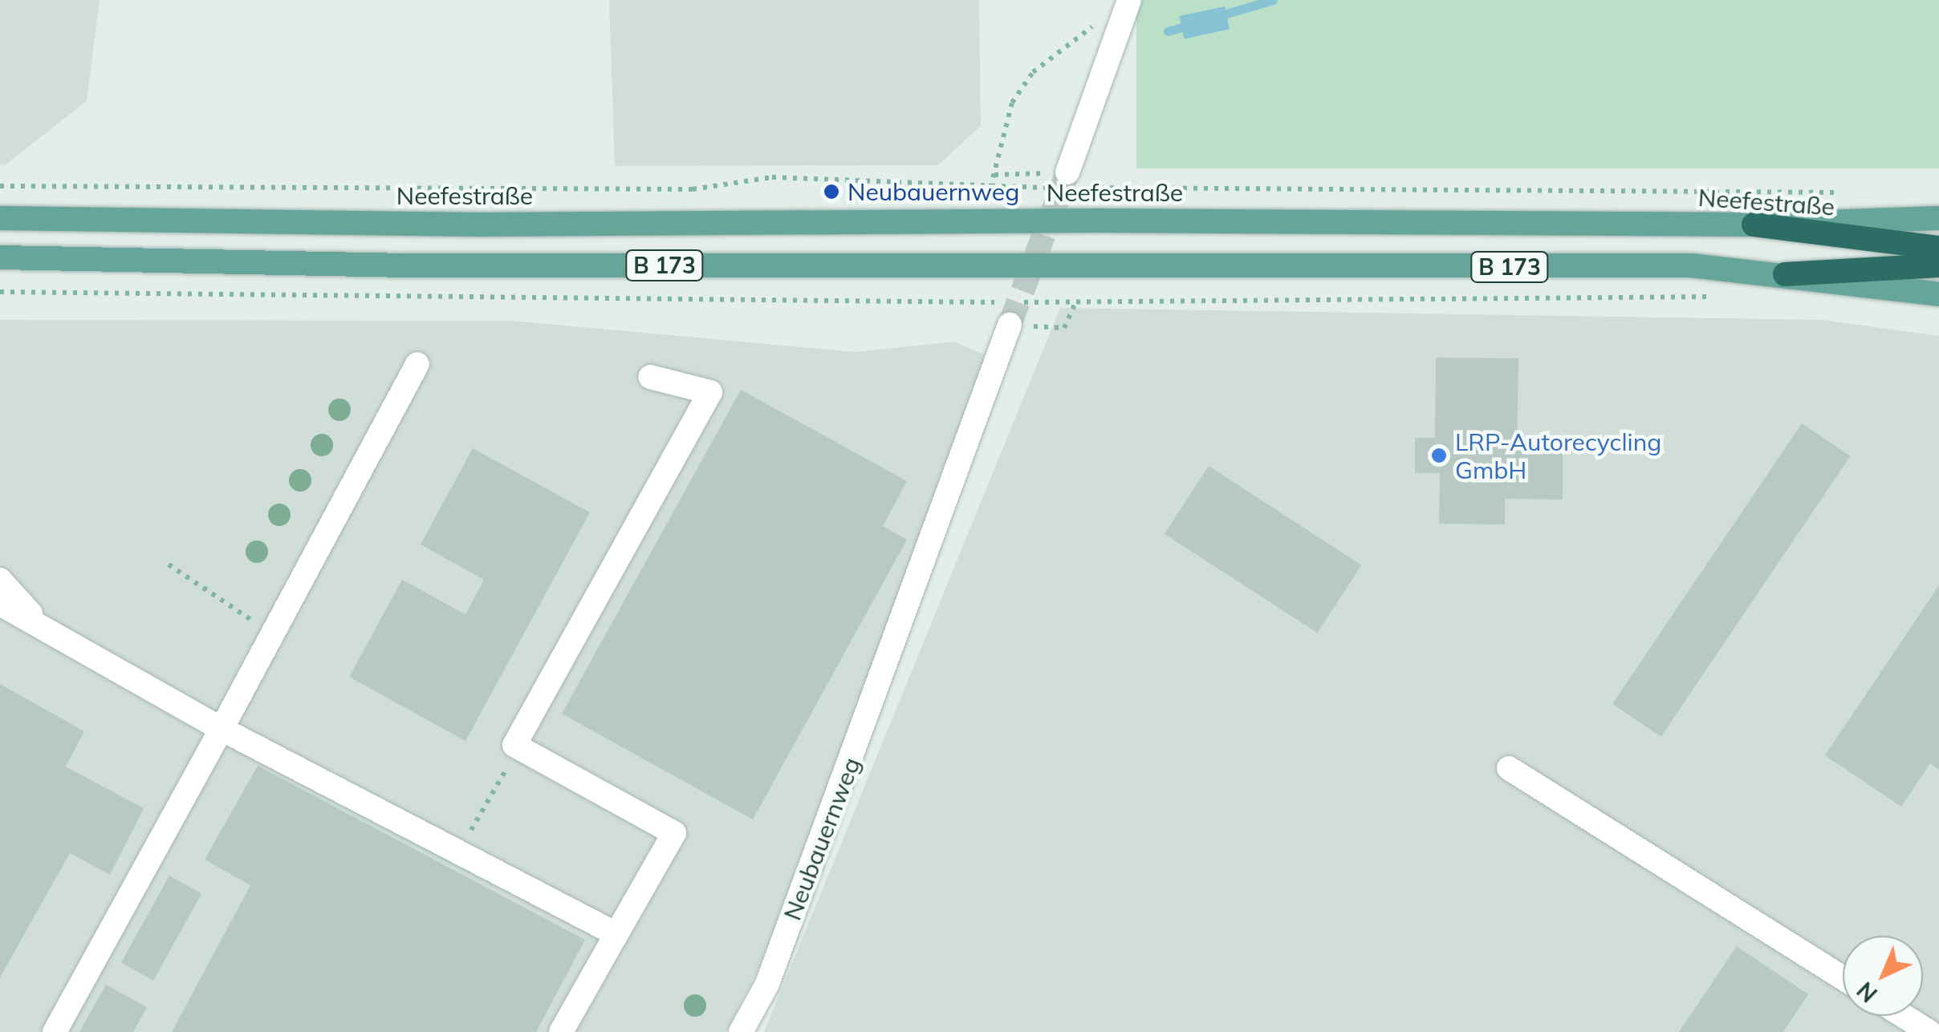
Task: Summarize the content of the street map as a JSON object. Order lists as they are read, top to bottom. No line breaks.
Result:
{"streets":{"highway":["Neefestraße","B 173"],"street":["Neubauernweg"]},"crossings":[["Neefestraße","B 173"]],"places":["Neubauernweg","LRP-Autorecycling GmbH"],"north":"bottom left"}
